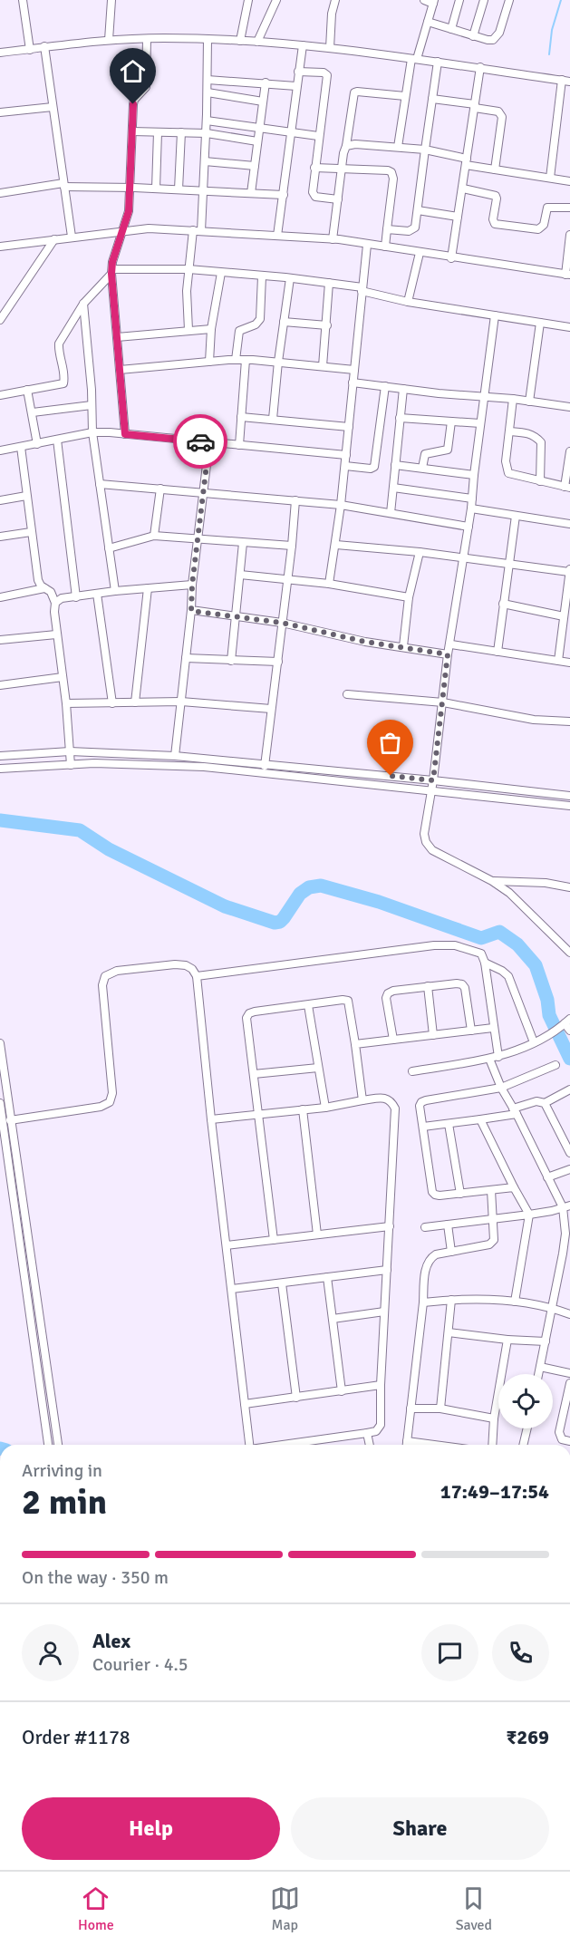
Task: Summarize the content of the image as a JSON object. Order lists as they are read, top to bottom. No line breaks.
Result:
{"page":{"heading":["2 min","Arriving in","17:49–17:54"],"panel":["Alex","Courier · 4.5","Order #1178","₹269"],"bar":"On the way · 350 m","buttons":["Help","Share"],"tabs":["Home","Map","Saved"]}}
